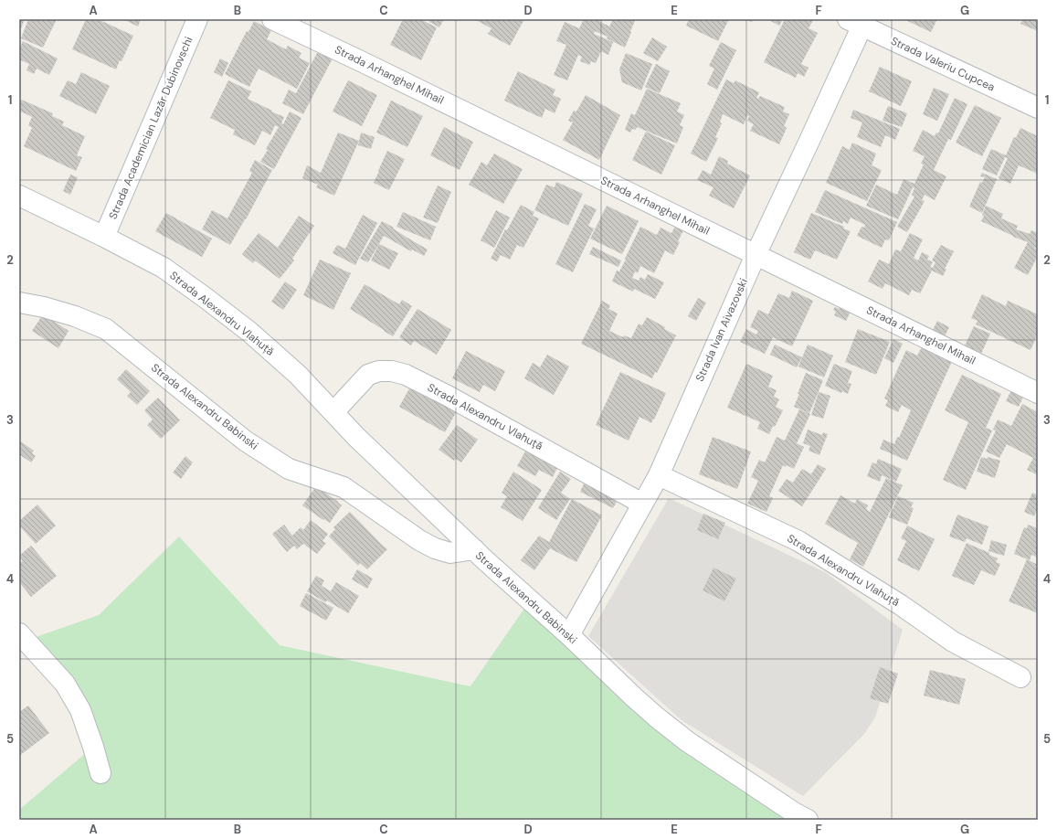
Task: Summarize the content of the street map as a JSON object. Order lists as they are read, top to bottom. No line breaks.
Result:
{"streets":{"street":["Strada Valeriu Cupcea","Strada Arhanghel Mihail","Strada Academician Lazăr Dubinovschi","Strada Аlexandru Vlahuță","Strada Ivan Aivazovski","Strada Alexandru Babinski","Strada Alexandru Vlahuță"]},"crossings":[["Strada Valeriu Cupcea","Strada Ivan Aivazovski"],["Strada Arhanghel Mihail","Strada Ivan Aivazovski"],["Strada Academician Lazăr Dubinovschi","Strada Аlexandru Vlahuță"],["Strada Аlexandru Vlahuță","Strada Ivan Aivazovski"],["Strada Аlexandru Vlahuță","Strada Alexandru Babinski"],["Strada Аlexandru Vlahuță","Strada Alexandru Vlahuță"],["Strada Ivan Aivazovski","Strada Alexandru Babinski"],["Strada Ivan Aivazovski","Strada Alexandru Vlahuță"]],"grid":{"columns":["A","B","C","D","E","F","G"],"rows":["1","2","3","4","5"]}}
